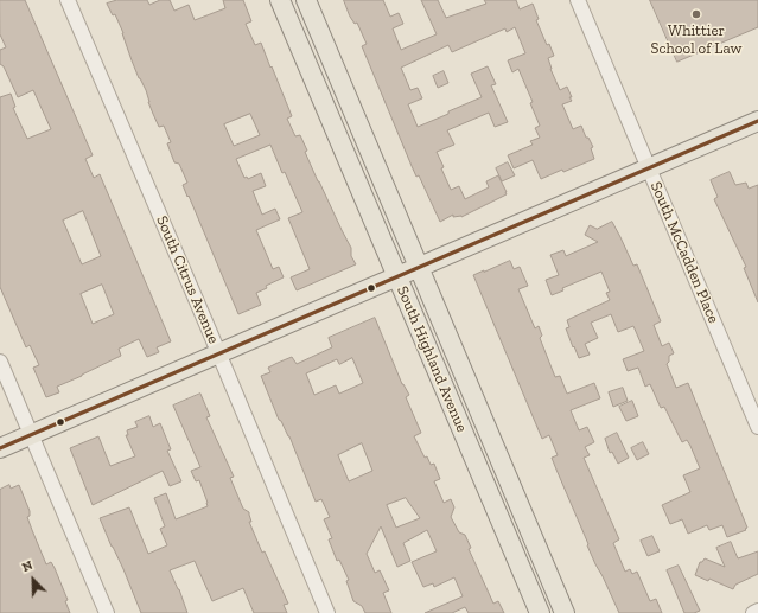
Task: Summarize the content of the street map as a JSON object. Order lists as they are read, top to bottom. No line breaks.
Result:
{"streets":{"main road":["South Highland Avenue"],"street":["South McCadden Place","South Citrus Avenue"]},"places":["Whittier School of Law"],"north":"top left"}
